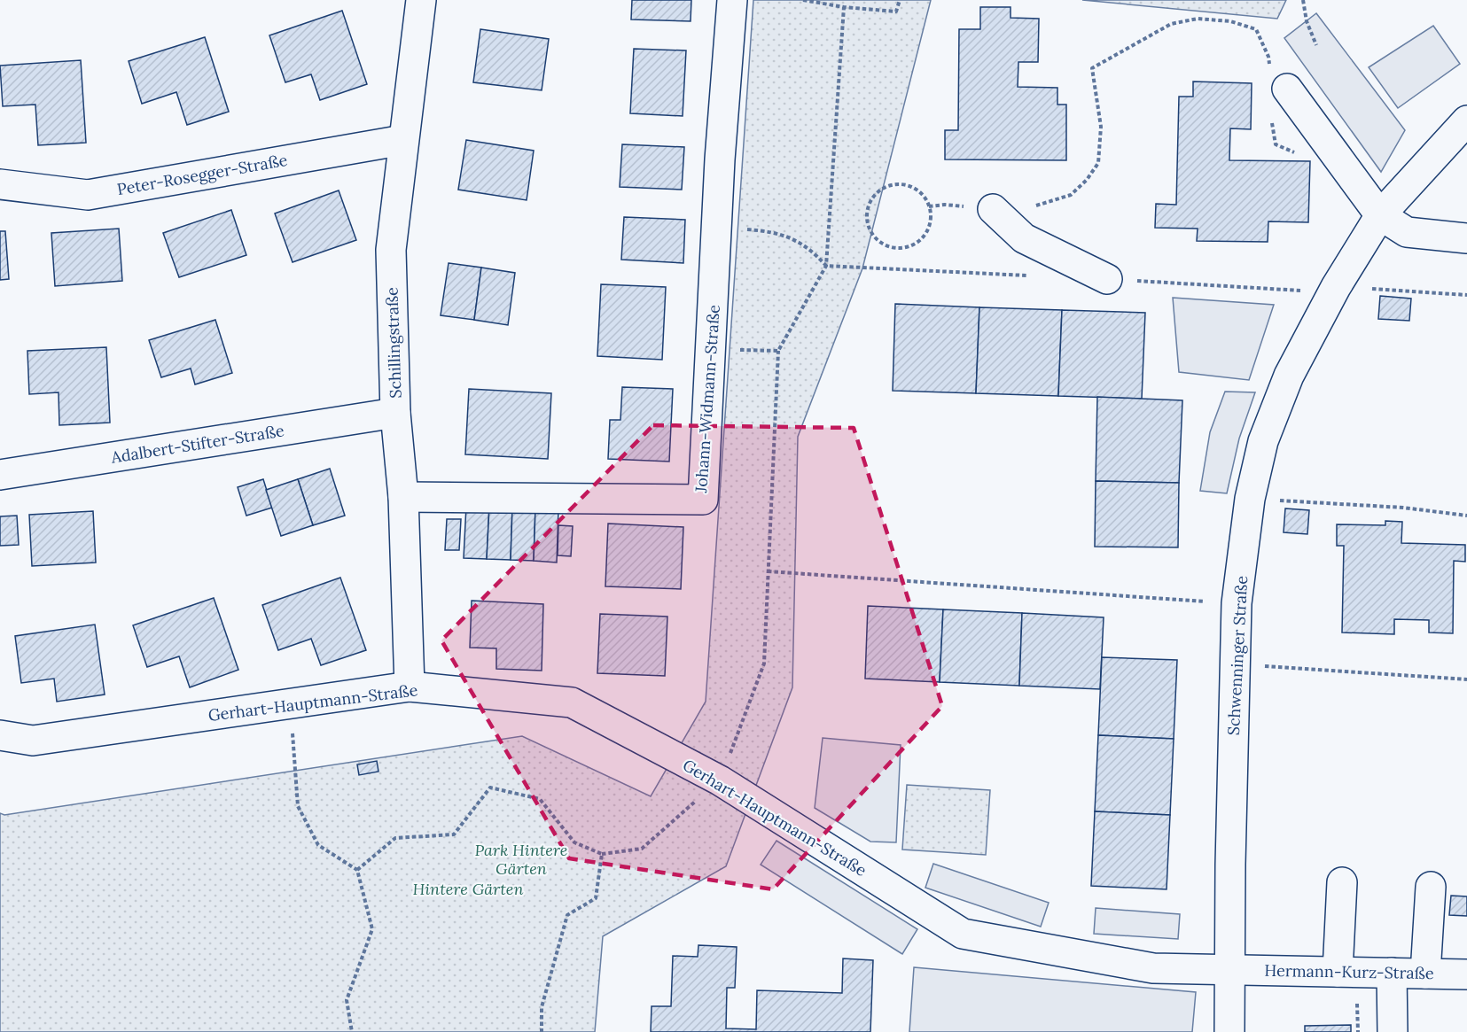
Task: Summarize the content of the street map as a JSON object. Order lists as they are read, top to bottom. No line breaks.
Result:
{"streets":{"street":["Peter-Rosegger-Straße","Schillingstraße","Johann-Widmann-Straße","Adalbert-Stifter-Straße","Schwenninger Straße","Gerhart-Hauptmann-Straße","Hermann-Kurz-Straße"]},"crossings":[["Peter-Rosegger-Straße","Schillingstraße"],["Schillingstraße","Johann-Widmann-Straße"],["Schillingstraße","Adalbert-Stifter-Straße"],["Schillingstraße","Gerhart-Hauptmann-Straße"],["Schwenninger Straße","Gerhart-Hauptmann-Straße"],["Schwenninger Straße","Hermann-Kurz-Straße"],["Gerhart-Hauptmann-Straße","Hermann-Kurz-Straße"]],"parks":["Park Hintere Gärten","Hintere Gärten"]}
